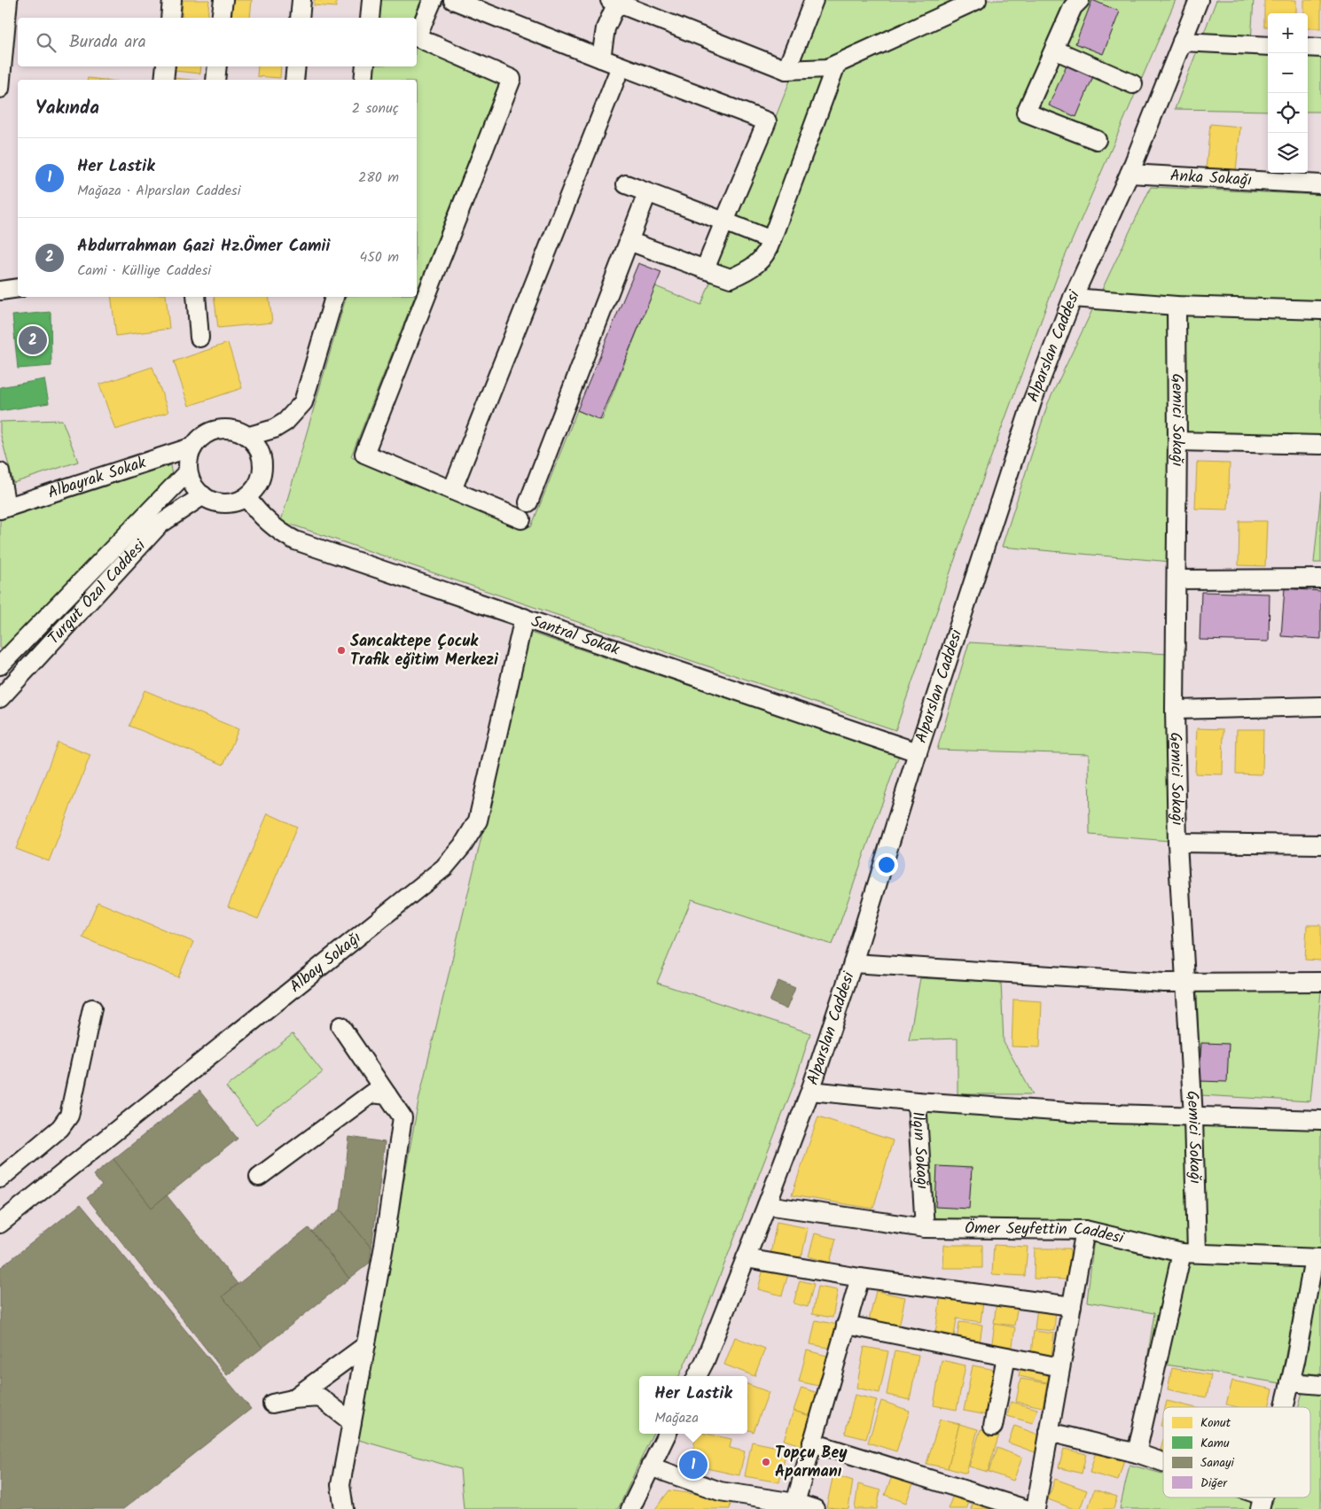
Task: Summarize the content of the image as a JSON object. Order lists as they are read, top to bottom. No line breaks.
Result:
{"streets":{"street":["Anka Sokağı","Alparslan Caddesi","Gemici Sokağı","Albayrak Sokak","Turgut Özal Caddesi","Santral Sokak","Albay Sokağı","Ilgın Sokağı","Ömer Seyfettin Caddesi"]},"crossings":[["Anka Sokağı","Alparslan Caddesi"],["Alparslan Caddesi","Santral Sokak"],["Alparslan Caddesi","Ilgın Sokağı"],["Alparslan Caddesi","Ömer Seyfettin Caddesi"],["Gemici Sokağı","Ömer Seyfettin Caddesi"],["Albayrak Sokak","Turgut Özal Caddesi"],["Albayrak Sokak","Santral Sokak"],["Turgut Özal Caddesi","Santral Sokak"],["Santral Sokak","Albay Sokağı"],["Ilgın Sokağı","Ömer Seyfettin Caddesi"]],"places":["Sancaktepe Çocuk Trafik eğitim Merkezi","Topçu Bey Aparmanı"],"legend":["Konut","Kamu","Sanayi","Diğer"],"page":{"map_buttons":["+","−"],"search":"Burada ara","heading":["Yakında","2 sonuç"],"list":[{"mark":"1","name":"Her Lastik","note":"Mağaza · Alparslan Caddesi","value":"280 m"},{"mark":"2","name":"Abdurrahman Gazi Hz.Ömer Camii","note":"Cami · Külliye Caddesi","value":"450 m"}],"pins":["2","1"],"popup":["Her Lastik","Mağaza"]}}
